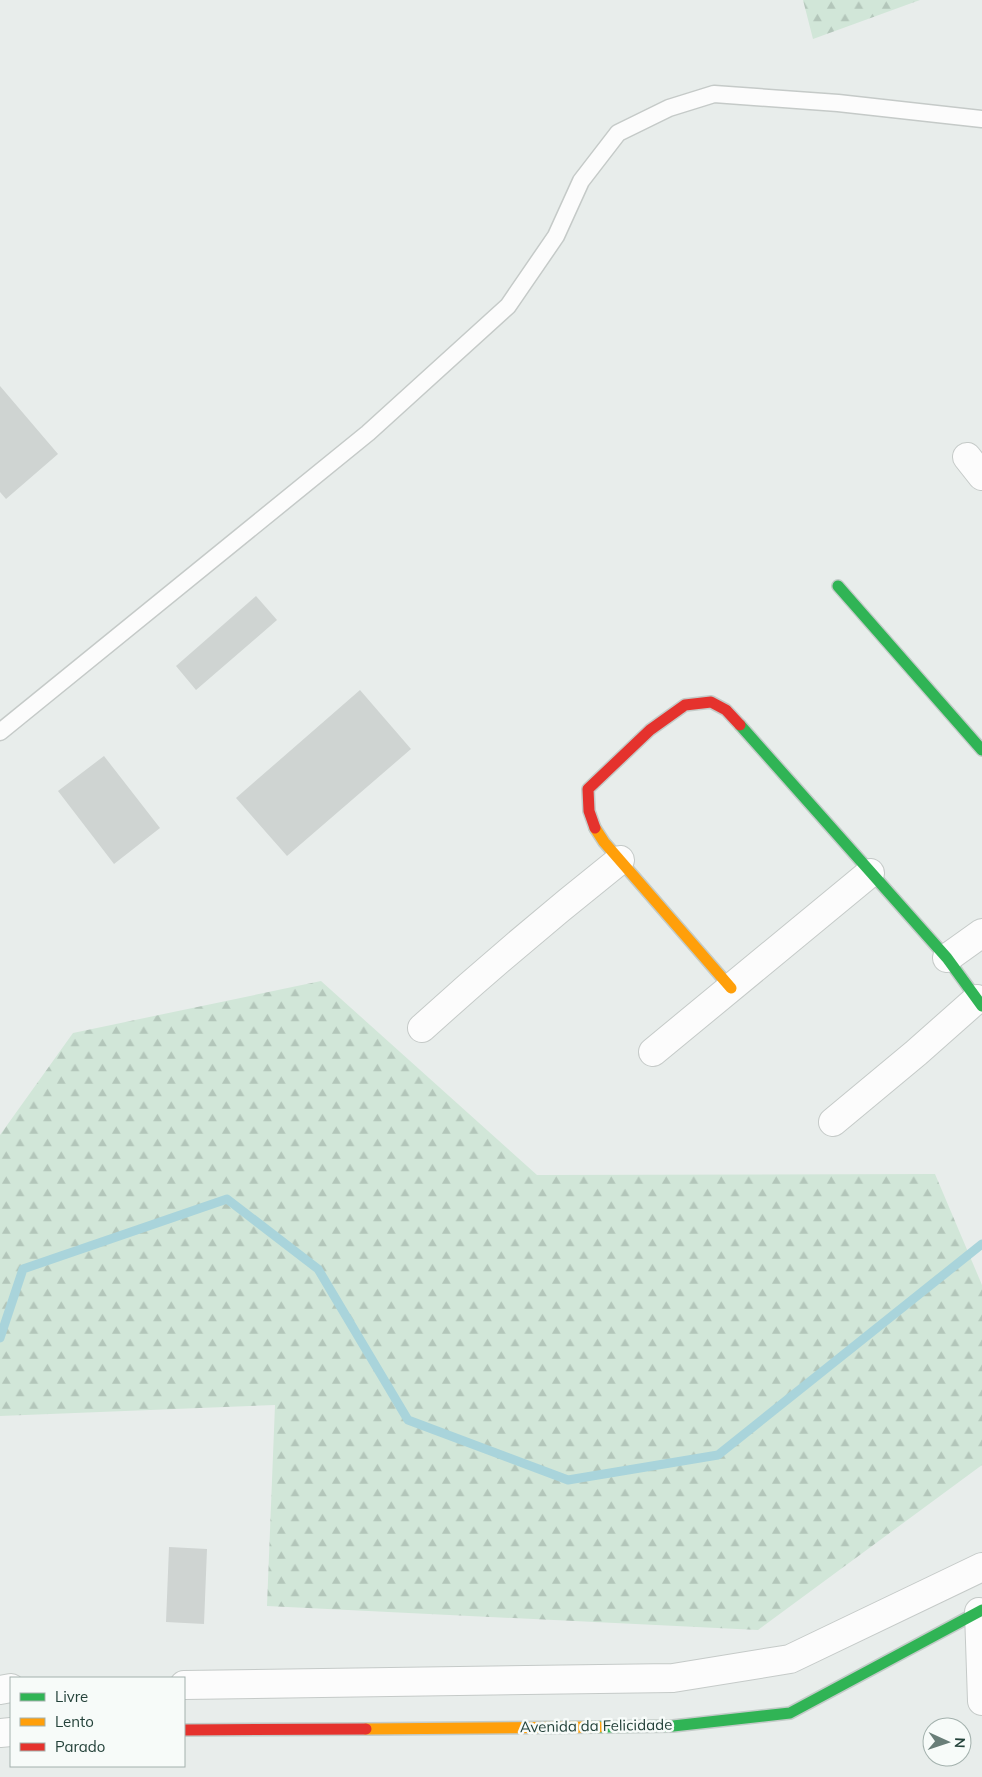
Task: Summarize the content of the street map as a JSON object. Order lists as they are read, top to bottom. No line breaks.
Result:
{"streets":{"street":["Avenida da Felicidade"]},"legend":["Livre","Lento","Parado"],"north":"right"}
